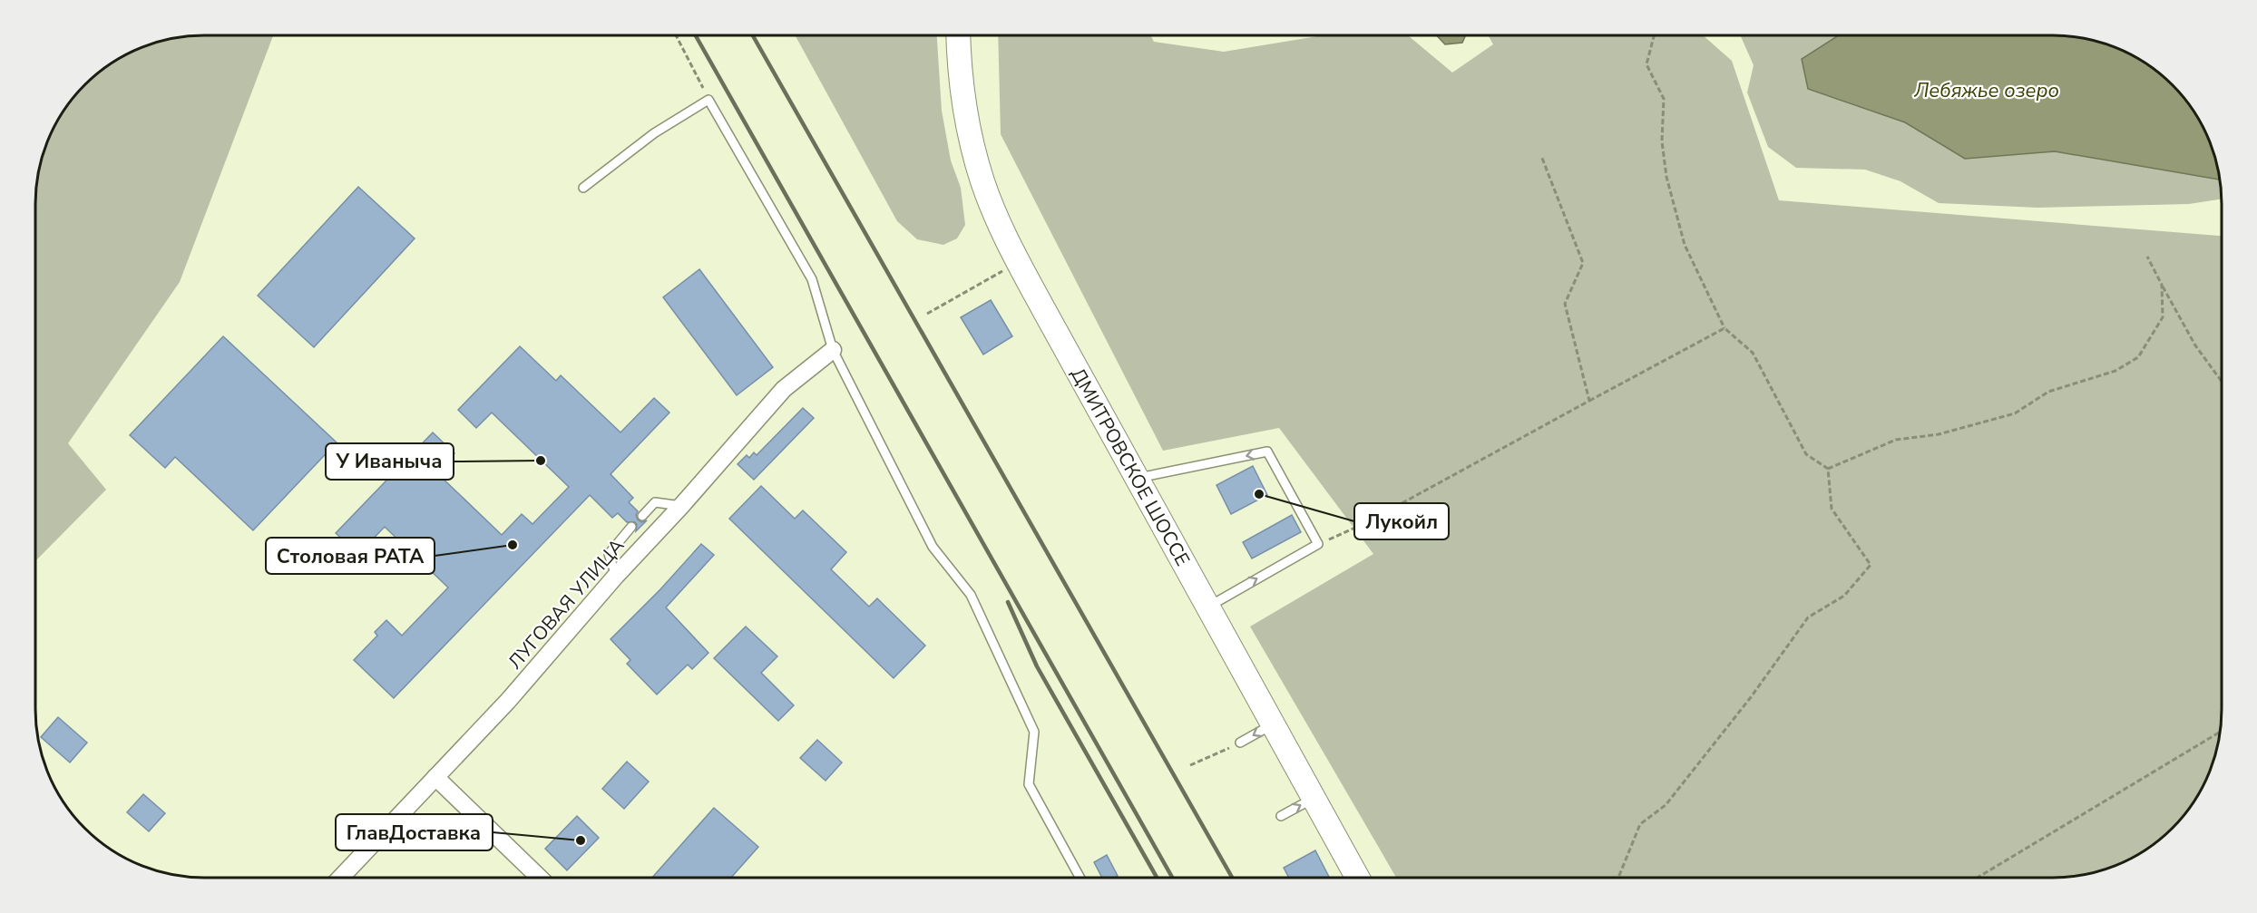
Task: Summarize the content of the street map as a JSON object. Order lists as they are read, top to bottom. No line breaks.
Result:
{"streets":{"main road":["ДМИТРОВСКОЕ ШОССЕ"],"street":["ЛУГОВАЯ УЛИЦА"]},"water":["Лебяжье озеро"],"places":["У Иваныча","Лукойл","Столовая РАТА","ГлавДоставка"]}
